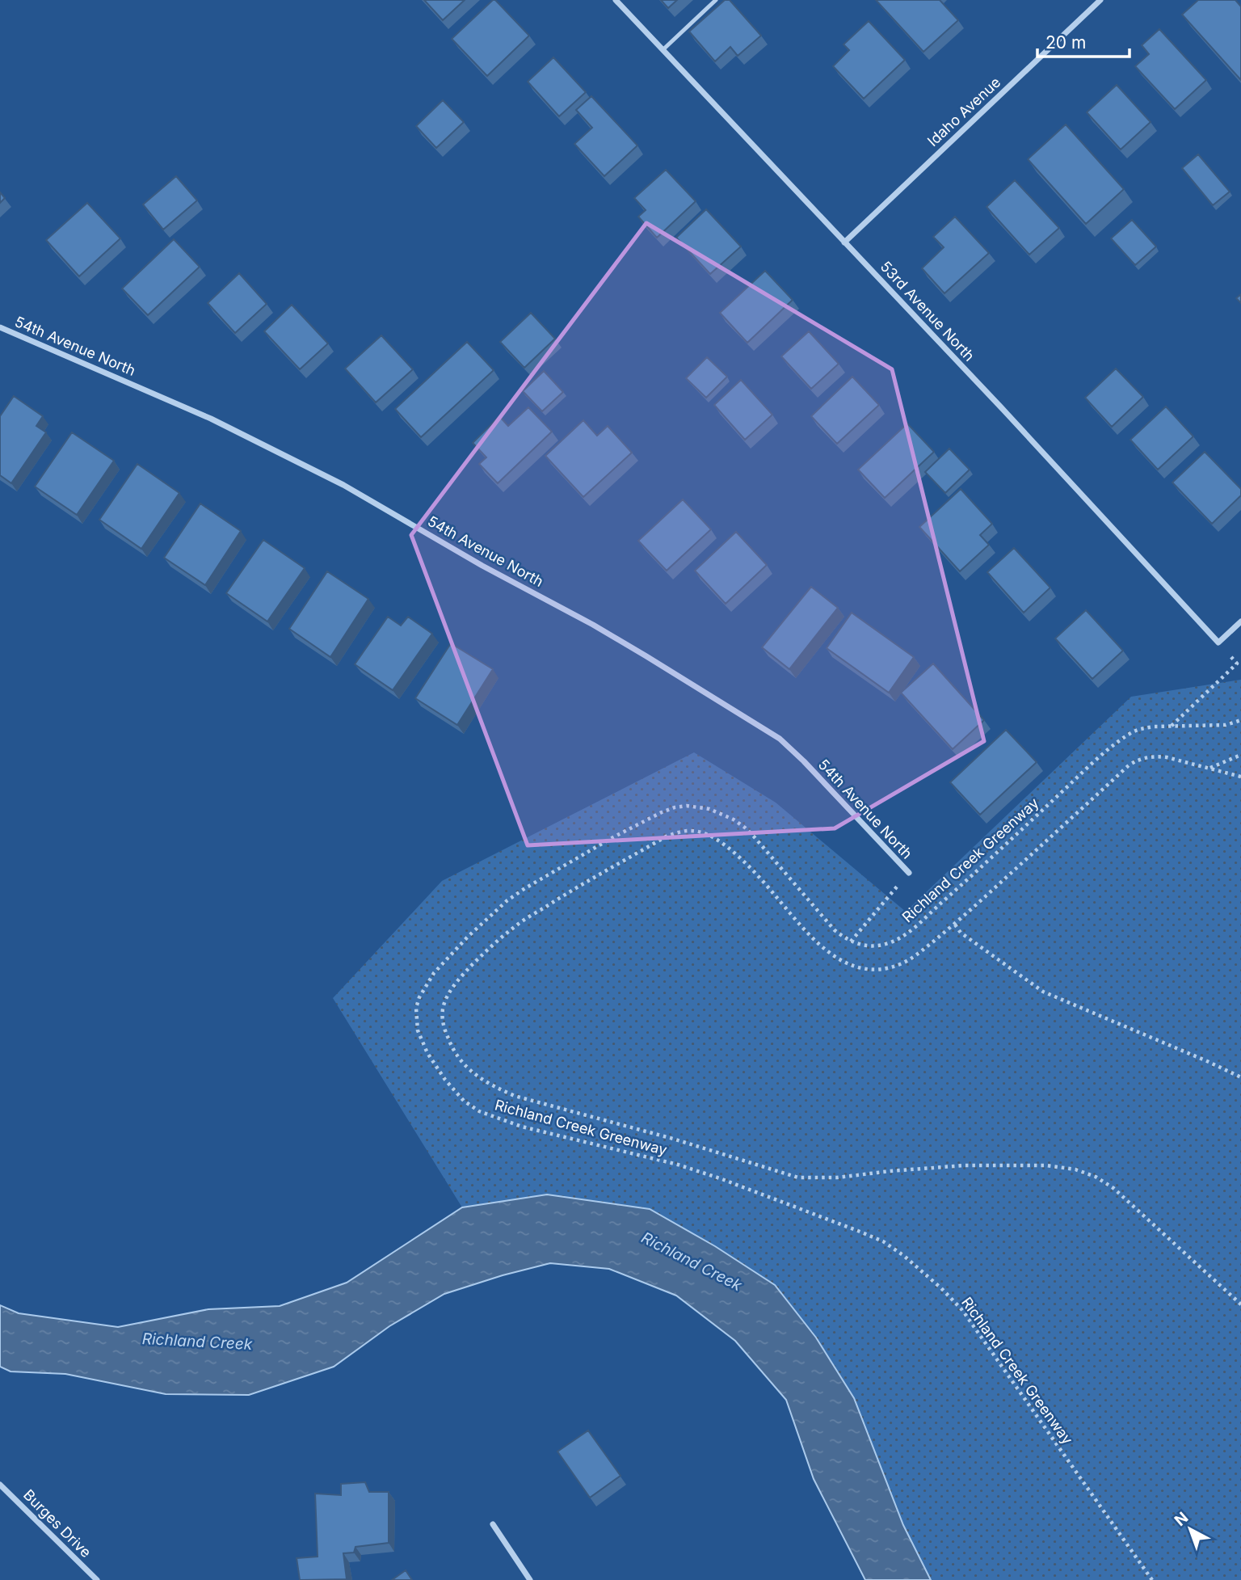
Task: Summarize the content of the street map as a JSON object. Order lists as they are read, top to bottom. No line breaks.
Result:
{"streets":{"street":["Idaho Avenue","53rd Avenue North","54th Avenue North","Burges Drive"],"path":["Richland Creek Greenway"]},"crossings":[["Idaho Avenue","53rd Avenue North"]],"water":["Richland Creek"],"scale_bar":"20 m","north":"top left"}
